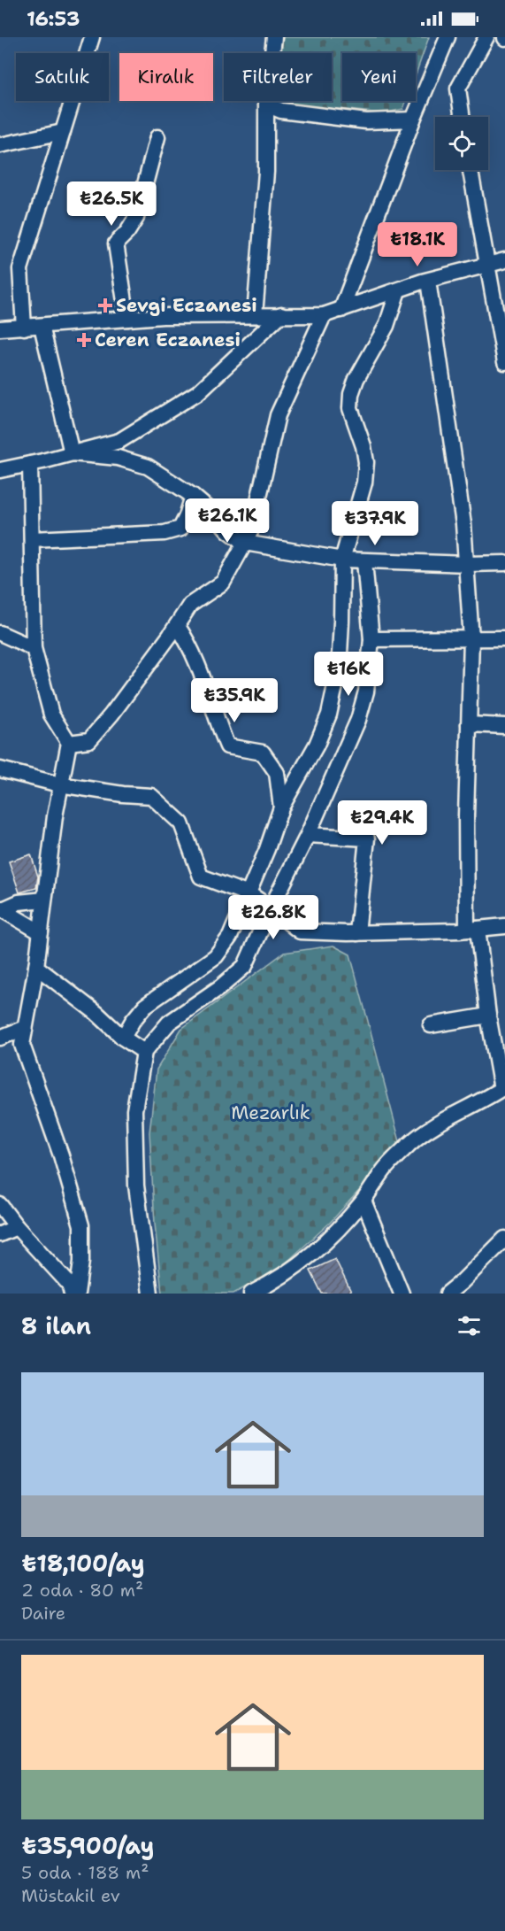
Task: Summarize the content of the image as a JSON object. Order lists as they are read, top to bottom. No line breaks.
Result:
{"parks":["Mezarlık"],"places":{"health":["Sevgi Eczanesi","Ceren Eczanesi"]},"page":{"status":"16:53","chip":["Satılık","Kiralık","Filtreler","Yeni"],"price":["₺26.5K","₺18.1K","₺26.1K","₺37.9K","₺16K","₺35.9K","₺29.4K","₺26.8K"],"heading":"8 ilan","list":[{"name":"₺18,100/ay","note":"2 oda · 80 m² · Daire"},{"name":"₺35,900/ay","note":"5 oda · 188 m² · Müstakil ev"}]}}
